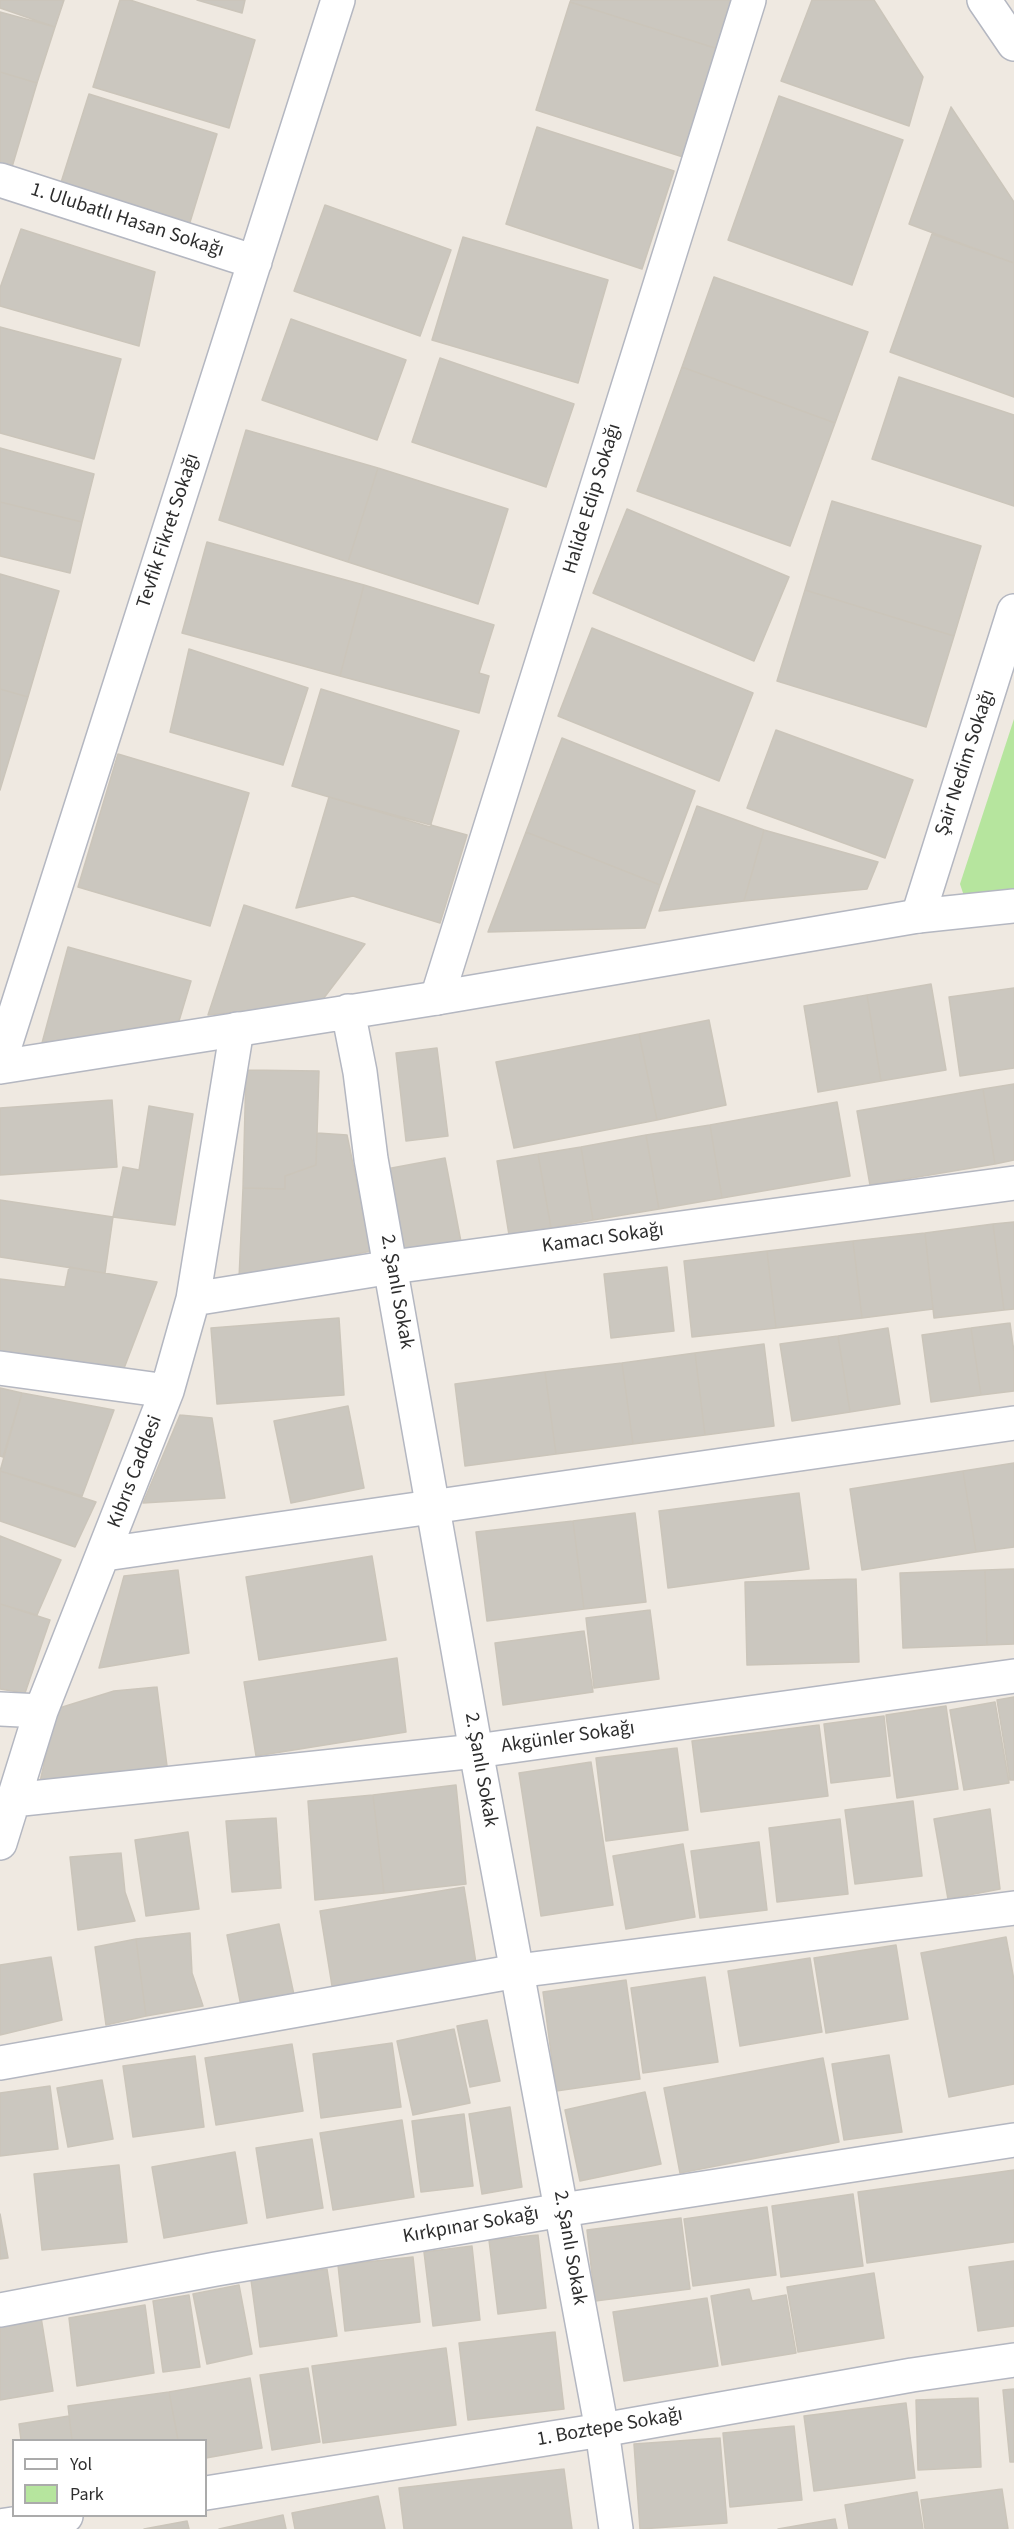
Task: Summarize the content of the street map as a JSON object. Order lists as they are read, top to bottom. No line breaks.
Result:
{"streets":{"street":["1. Ulubatlı Hasan Sokağı","Halide Edip Sokağı","Tevfik Fikret Sokağı","Şair Nedim Sokağı","Kamacı Sokağı","2. Şanlı Sokak","Kıbrıs Caddesi","Akgünler Sokağı","Kırkpınar Sokağı","1. Boztepe Sokağı"]},"crossings":[["1. Ulubatlı Hasan Sokağı","Tevfik Fikret Sokağı"],["Kamacı Sokağı","2. Şanlı Sokak"],["Kamacı Sokağı","Kıbrıs Caddesi"],["2. Şanlı Sokak","Akgünler Sokağı"],["2. Şanlı Sokak","Kırkpınar Sokağı"],["2. Şanlı Sokak","1. Boztepe Sokağı"],["Kıbrıs Caddesi","Akgünler Sokağı"]],"legend":["Yol","Park"]}
